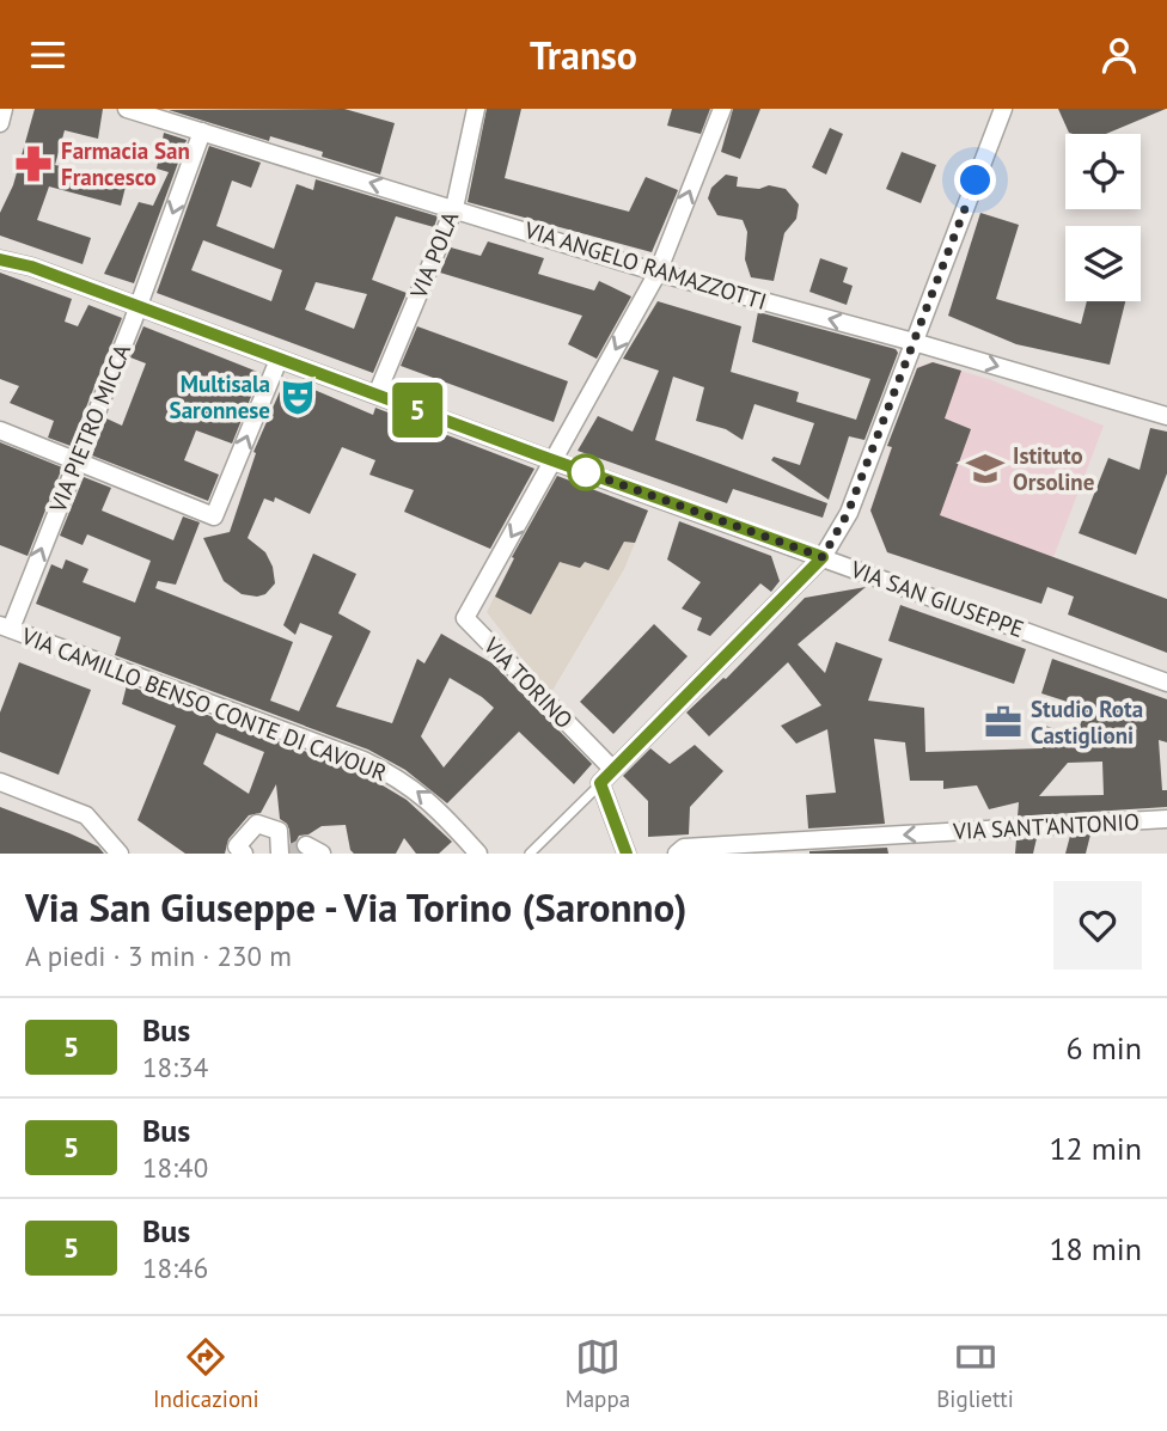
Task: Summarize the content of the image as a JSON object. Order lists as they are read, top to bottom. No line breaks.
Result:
{"streets":{"street":["VIA POLA","VIA ANGELO RAMAZZOTTI","VIA PIETRO MICCA","VIA SAN GIUSEPPE","VIA TORINO","VIA CAMILLO BENSO CONTE DI CAVOUR","VIA SANT'ANTONIO"]},"crossings":[["VIA POLA","VIA ANGELO RAMAZZOTTI"],["VIA POLA","VIA SAN GIUSEPPE"],["VIA ANGELO RAMAZZOTTI","VIA PIETRO MICCA"],["VIA PIETRO MICCA","VIA SAN GIUSEPPE"],["VIA PIETRO MICCA","VIA CAMILLO BENSO CONTE DI CAVOUR"],["VIA SAN GIUSEPPE","VIA TORINO"]],"one_way":["VIA CAMILLO BENSO CONTE DI CAVOUR","VIA SANT'ANTONIO"],"places":{"pharmacy":["Farmacia San Francesco"],"theatre":["Multisala Saronnese"],"school or university":["Istituto Orsoline"],"office":["Studio Rota Castiglioni"]},"lines":["bus line 5"],"page":{"header":"Transo","on_map":"5","heading":["Via San Giuseppe - Via Torino (Saronno)","A piedi · 3 min · 230 m"],"list":[{"mark":"5","name":"Bus","note":"18:34","value":"6 min"},{"mark":"5","name":"Bus","note":"18:40","value":"12 min"},{"mark":"5","name":"Bus","note":"18:46","value":"18 min"}],"tabs":["Indicazioni","Mappa","Biglietti"]}}
